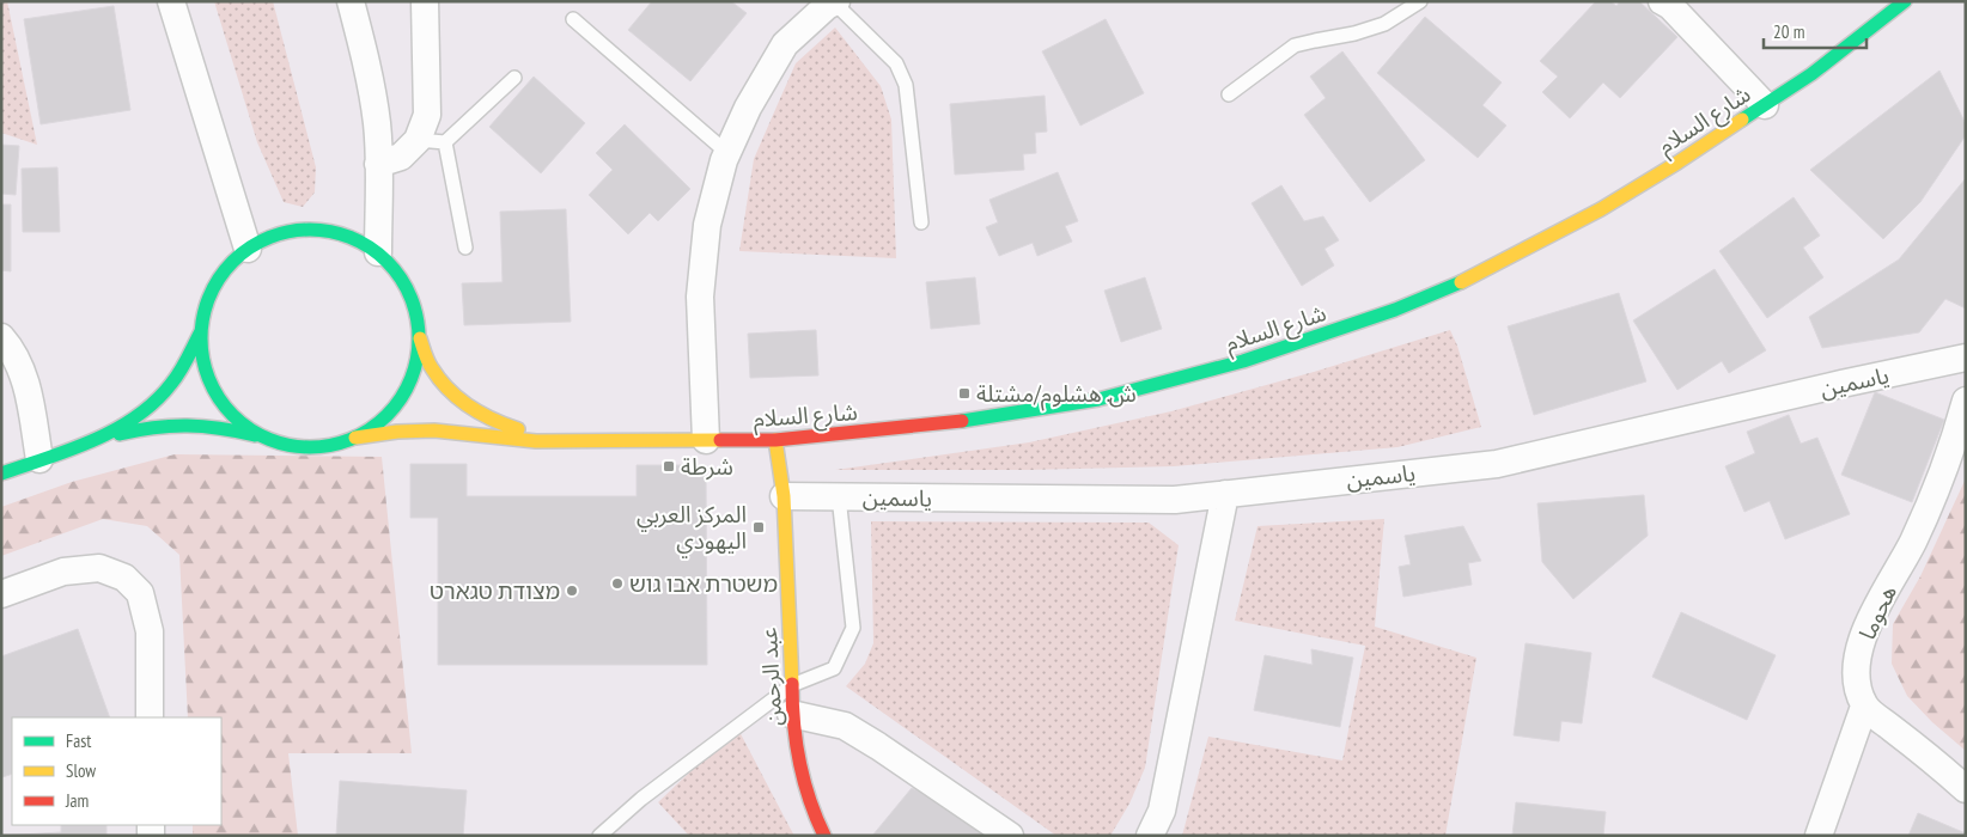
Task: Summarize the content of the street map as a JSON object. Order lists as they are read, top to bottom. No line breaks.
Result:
{"streets":{"main road":["شارع السلام","عبد الرحمن"],"street":["ياسمين","هحوما"]},"crossings":[["شارع السلام","عبد الرحمن"],["ياسمين","عبد الرحمن"]],"places":{"transit":["ش. هشلوم/مشتلة","شرطة","المركز العربي اليهودي"],"other":["משטרת אבו גוש","מצודת טגארט"]},"legend":["Fast","Slow","Jam"],"scale_bar":"20 m"}
